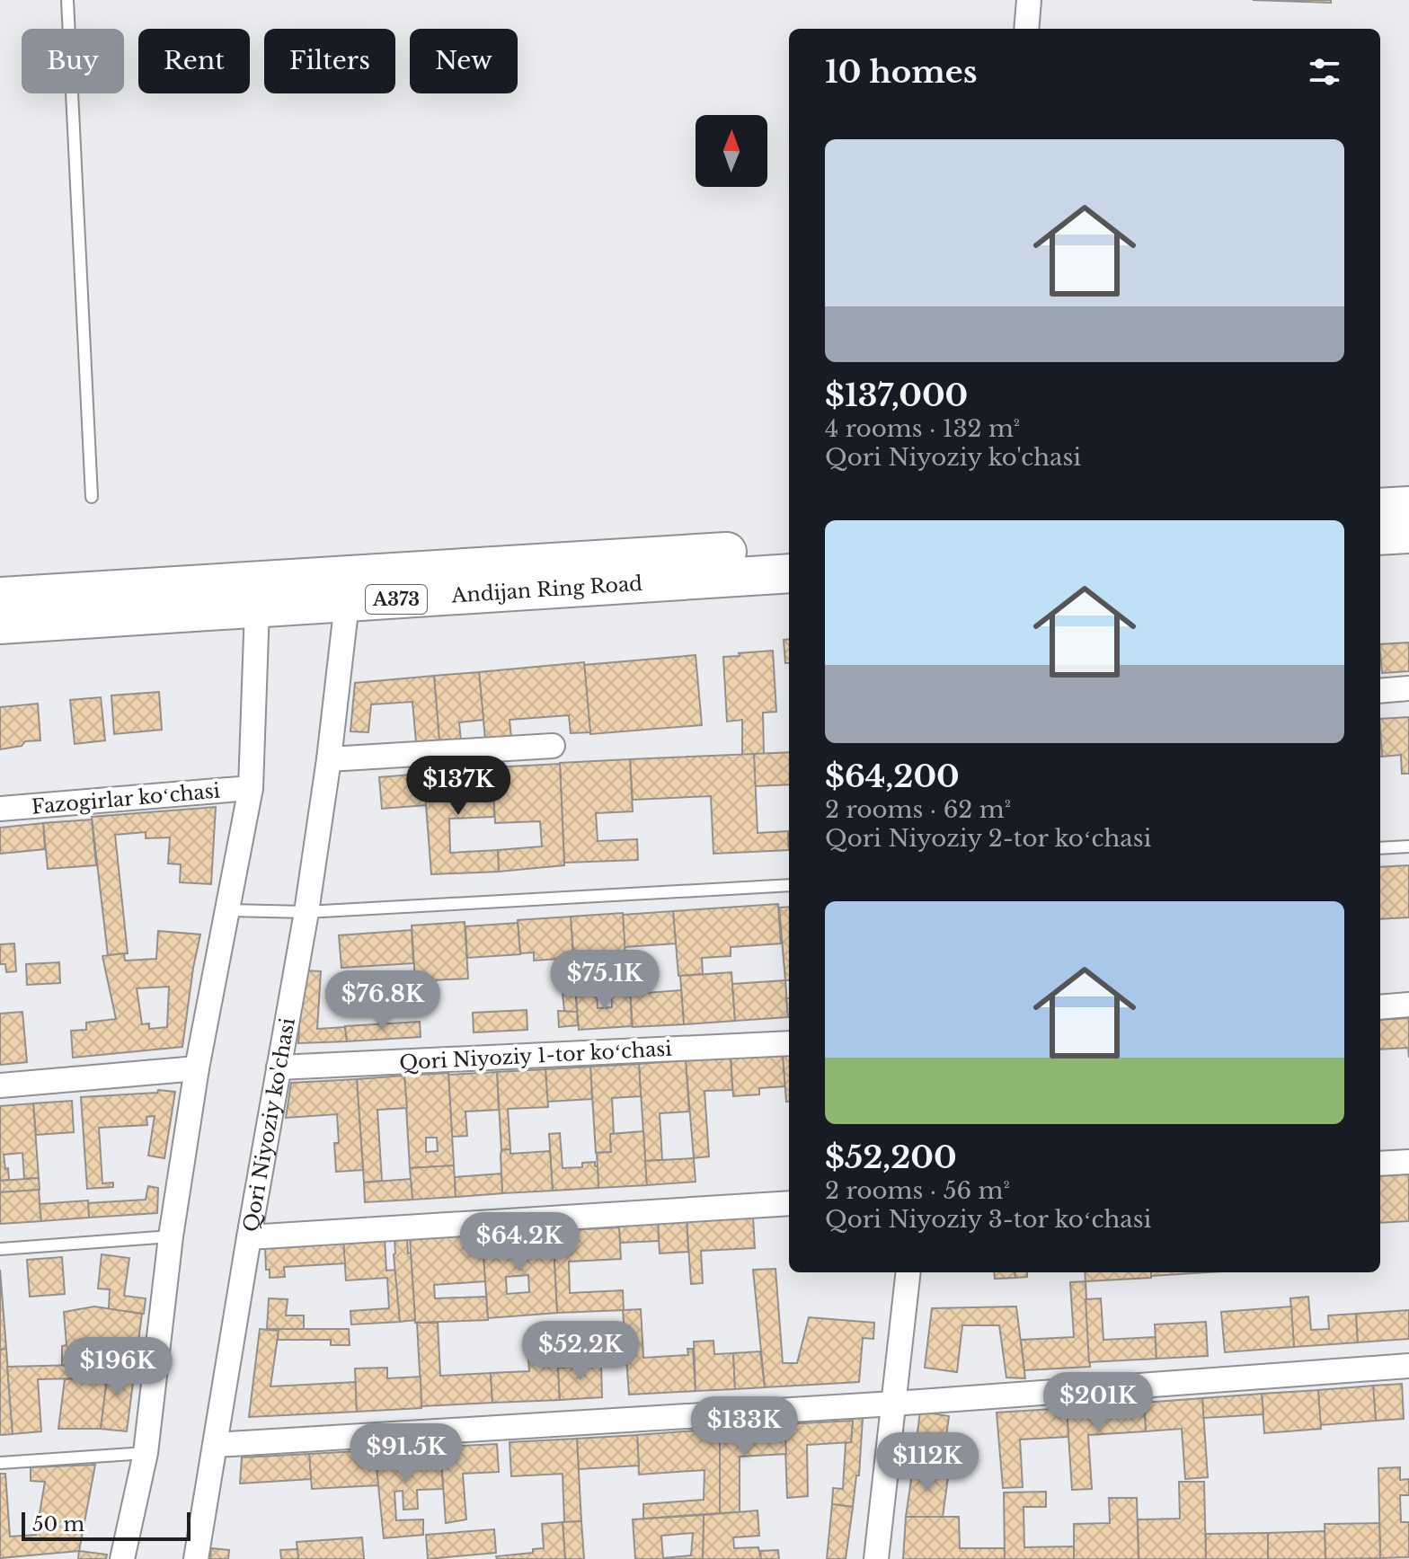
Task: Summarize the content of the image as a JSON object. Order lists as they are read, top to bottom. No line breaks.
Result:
{"streets":{"highway":["Andijan Ring Road","A373"],"street":["Fazogirlar koʻchasi","Qori Niyoziy 1-tor koʻchasi","Qori Niyoziy ko'chasi"]},"crossings":[["Andijan Ring Road","Qori Niyoziy ko'chasi"],["Qori Niyoziy 1-tor koʻchasi","Qori Niyoziy ko'chasi"]],"scale_bar":"50 m","north":"top","page":{"chip":["Buy","Rent","Filters","New"],"heading":"10 homes","list":[{"name":"$137,000","note":"4 rooms · 132 m² · Qori Niyoziy ko'chasi"},{"name":"$64,200","note":"2 rooms · 62 m² · Qori Niyoziy 2-tor koʻchasi"},{"name":"$52,200","note":"2 rooms · 56 m² · Qori Niyoziy 3-tor koʻchasi"}],"price":["$137K","$75.1K","$76.8K","$64.2K","$52.2K","$196K","$201K","$133K","$91.5K","$112K"],"scale":"50 m"}}
